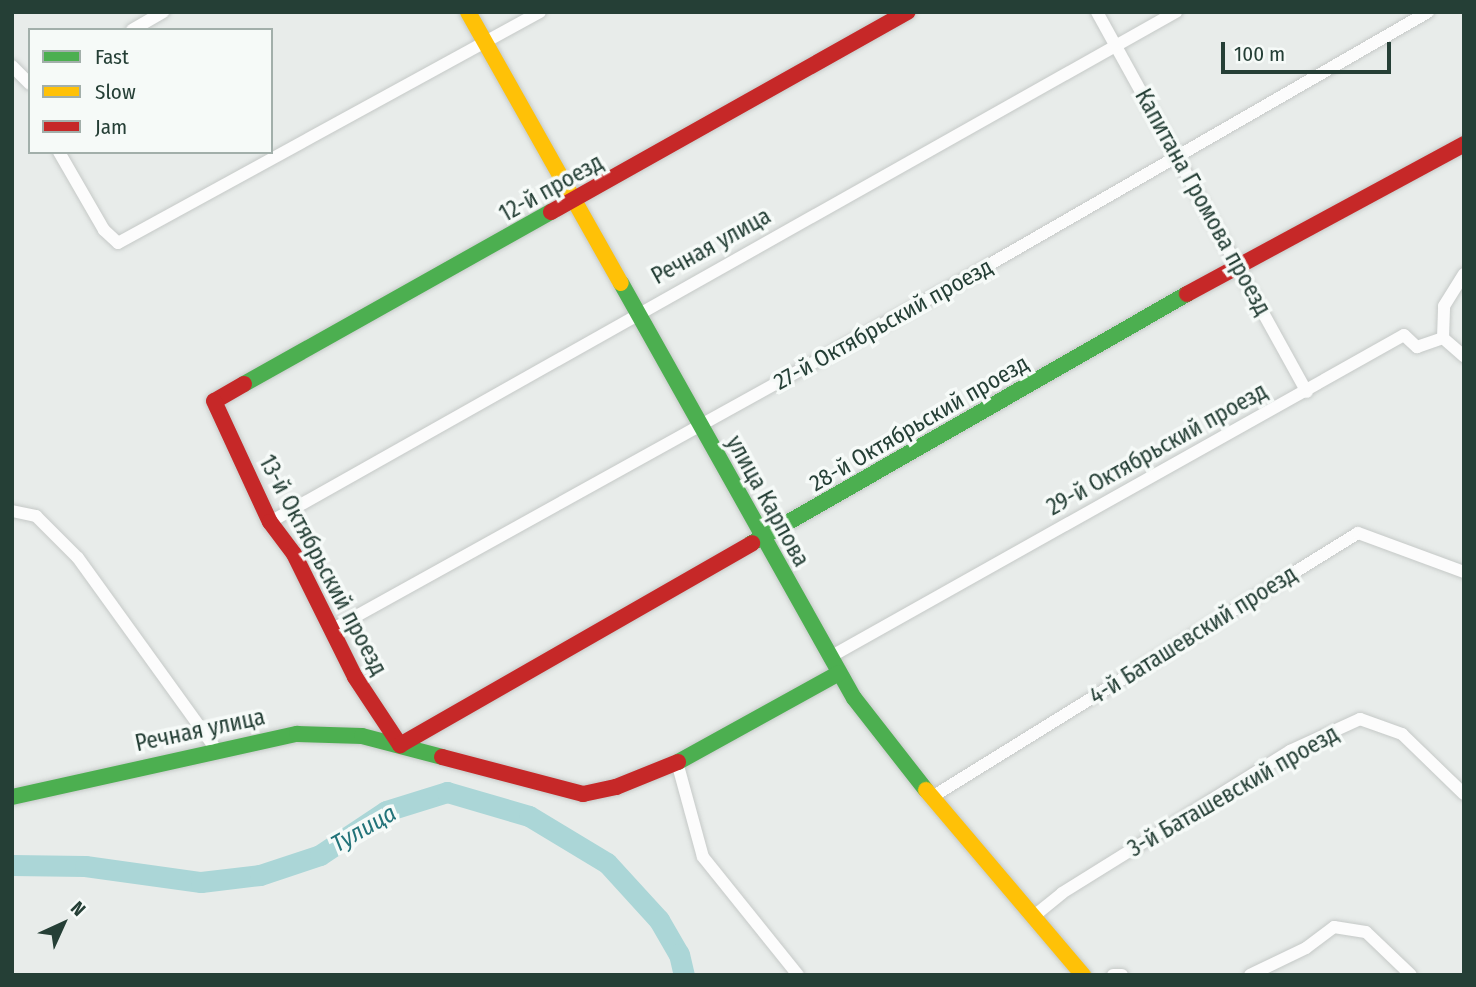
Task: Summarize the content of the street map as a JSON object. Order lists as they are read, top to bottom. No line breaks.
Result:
{"streets":{"street":["12-й проезд","Капитана Громова проезд","Речная улица","27-й Октябрьский проезд","28-й Октябрьский проезд","29-й Октябрьский проезд","улица Карпова","13-й Октябрьский проезд","4-й Баташевский проезд","3-й Баташевский проезд"]},"crossings":[["12-й проезд","улица Карпова"],["12-й проезд","13-й Октябрьский проезд"],["Капитана Громова проезд","Речная улица"],["Капитана Громова проезд","27-й Октябрьский проезд"],["Капитана Громова проезд","28-й Октябрьский проезд"],["Капитана Громова проезд","29-й Октябрьский проезд"],["Речная улица","28-й Октябрьский проезд"],["Речная улица","улица Карпова"],["Речная улица","13-й Октябрьский проезд"],["27-й Октябрьский проезд","улица Карпова"],["27-й Октябрьский проезд","13-й Октябрьский проезд"],["28-й Октябрьский проезд","улица Карпова"],["28-й Октябрьский проезд","13-й Октябрьский проезд"],["29-й Октябрьский проезд","улица Карпова"],["улица Карпова","4-й Баташевский проезд"],["улица Карпова","3-й Баташевский проезд"]],"water":["Тулица"],"legend":["Fast","Slow","Jam"],"scale_bar":"100 m","north":"top right"}
